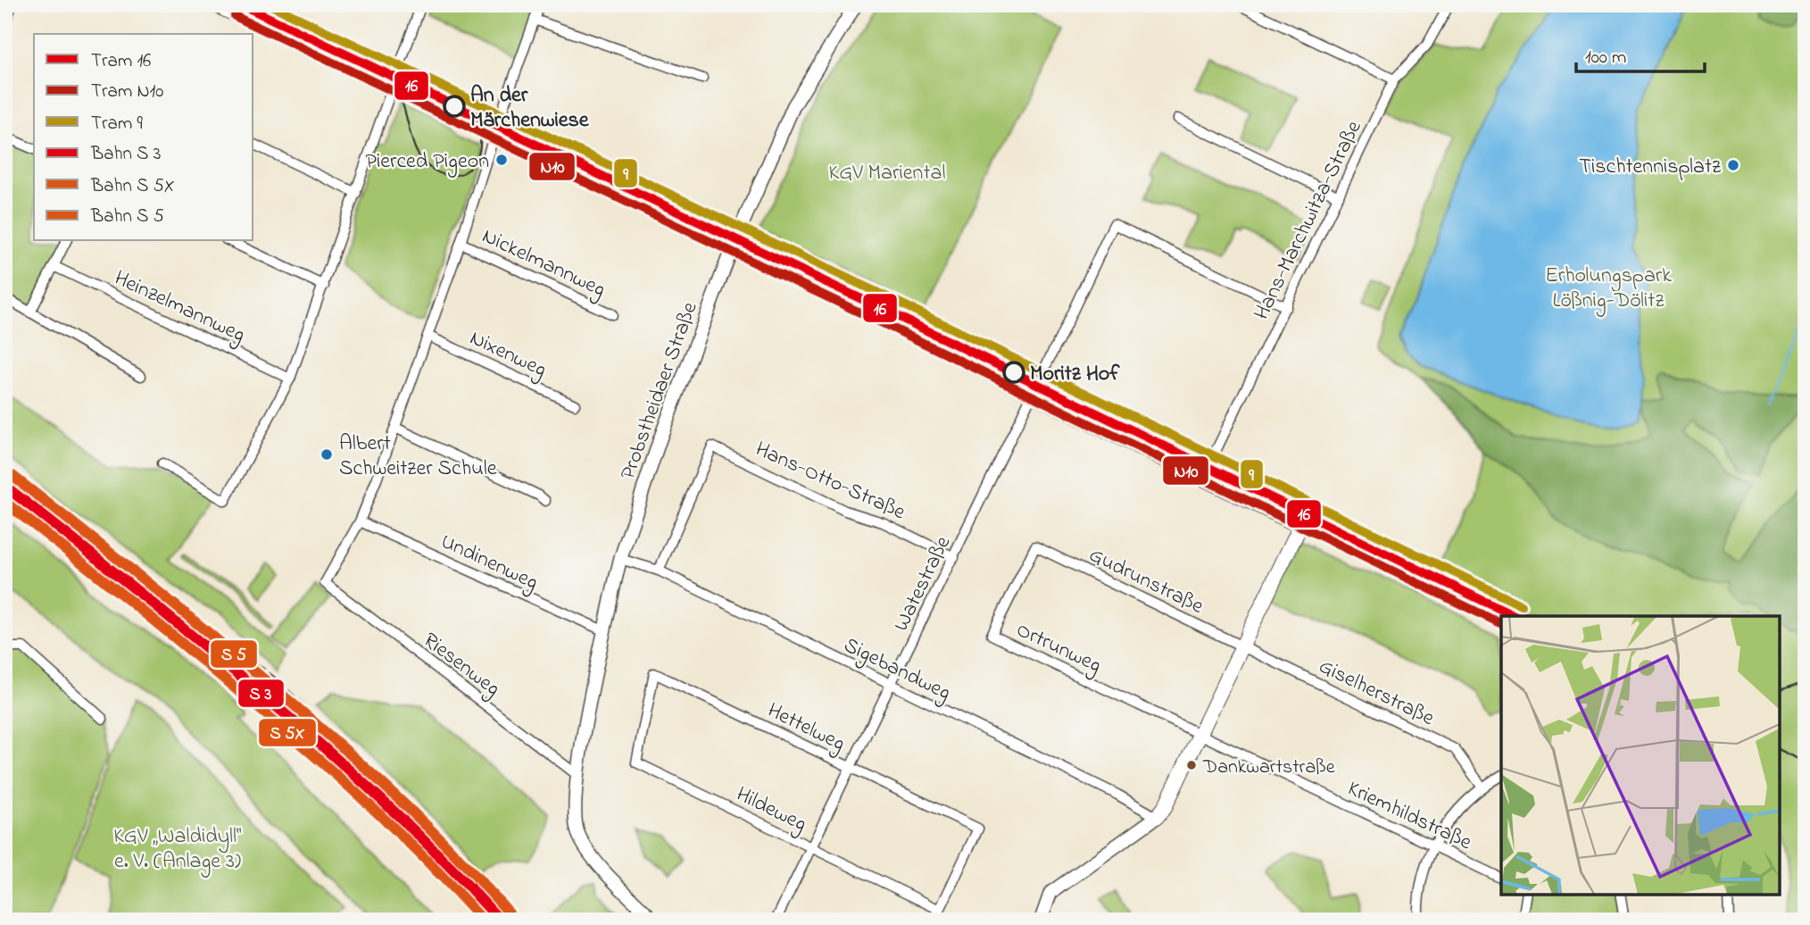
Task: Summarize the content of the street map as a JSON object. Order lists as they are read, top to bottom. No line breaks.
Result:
{"streets":{"street":["Hans-Marchwitza-Straße","Nickelmannweg","Heinzelmannweg","Nixenweg","Probstheidaer Straße","Hans-Otto-Straße","Undinenweg","Gudrunstraße","Watestraße","Ortrunweg","Riesenweg","Sigebandweg","Giselherstraße","Hettelweg","Hildeweg","Kriemhildstraße"]},"crossings":[["Hans-Marchwitza-Straße","Watestraße"],["Probstheidaer Straße","Undinenweg"],["Probstheidaer Straße","Riesenweg"],["Probstheidaer Straße","Sigebandweg"],["Hans-Otto-Straße","Watestraße"],["Hans-Otto-Straße","Sigebandweg"],["Undinenweg","Riesenweg"],["Gudrunstraße","Ortrunweg"],["Gudrunstraße","Giselherstraße"],["Watestraße","Sigebandweg"],["Watestraße","Hettelweg"],["Watestraße","Hildeweg"],["Ortrunweg","Kriemhildstraße"],["Hettelweg","Hildeweg"]],"parks":["KGV Mariental","Erholungspark Lößnig-Dölitz","KGV „Waldidyll“ e. V. (Anlage 3)"],"places":["An der Märchenwiese","Pierced Pigeon","Tischtennisplatz","Moritz Hof","Albert Schweitzer Schule","Dankwartstraße"],"lines":["tram line 16","tram line 9","tram line N10"],"legend":["Tram 16","Tram N10","Tram 9","Bahn S 3","Bahn S 5X","Bahn S 5"],"scale_bar":"100 m"}
